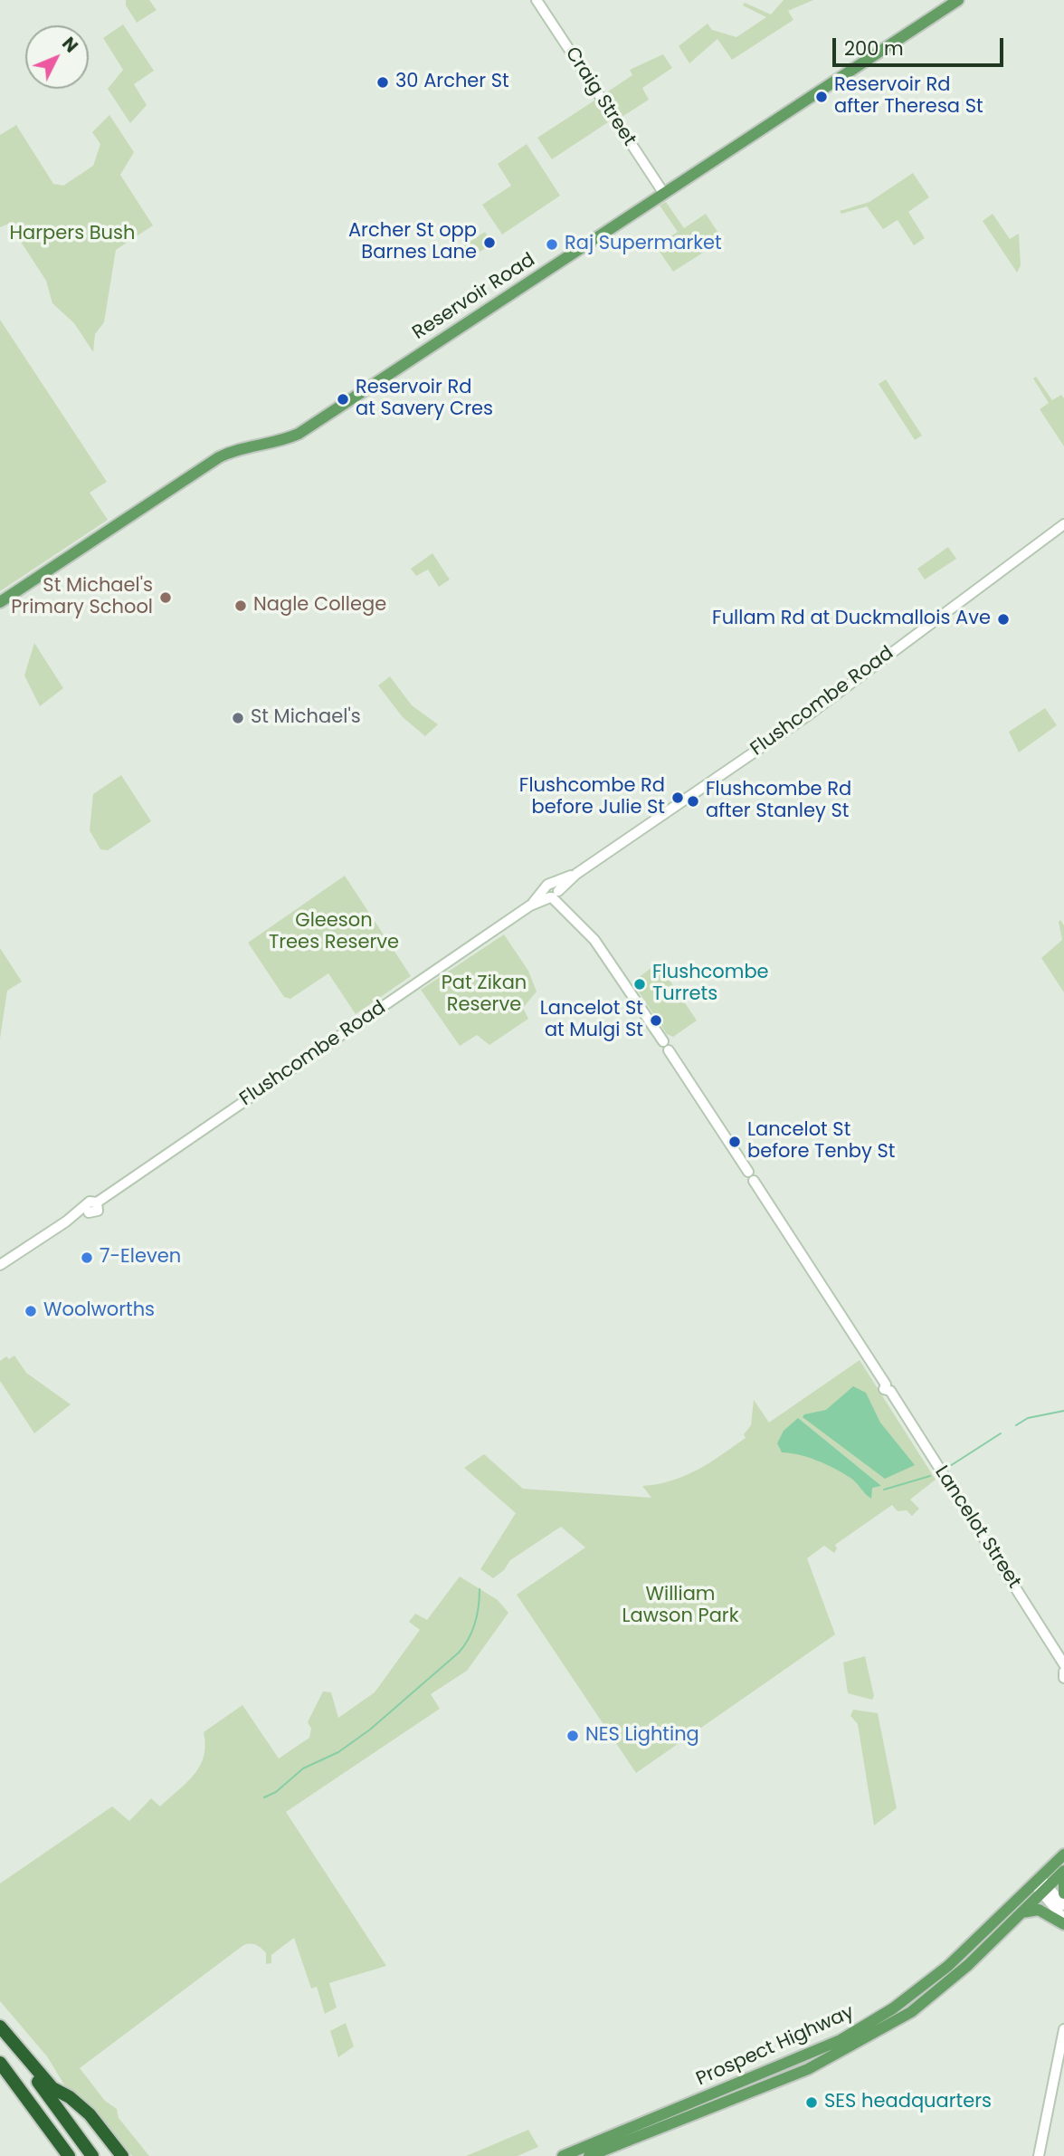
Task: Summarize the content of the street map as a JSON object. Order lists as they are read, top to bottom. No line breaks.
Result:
{"streets":{"main road":["Reservoir Road","Prospect Highway"],"street":["Craig Street","Flushcombe Road","Lancelot Street"]},"crossings":[["Craig Street","Reservoir Road"],["Flushcombe Road","Lancelot Street"]],"parks":["Harpers Bush","Gleeson Trees Reserve","Pat Zikan Reserve","William Lawson Park"],"places":["30 Archer St","Reservoir Rd after Theresa St","Archer St opp Barnes Lane","Raj Supermarket","Reservoir Rd at Savery Cres","St Michael's Primary School","Nagle College","Fullam Rd at Duckmallois Ave","St Michael's","Flushcombe Rd before Julie St","Flushcombe Rd after Stanley St","Flushcombe Turrets","Lancelot St at Mulgi St","Lancelot St before Tenby St","7-Eleven","Woolworths","NES Lighting","SES headquarters"],"scale_bar":"200 m","north":"top right"}
